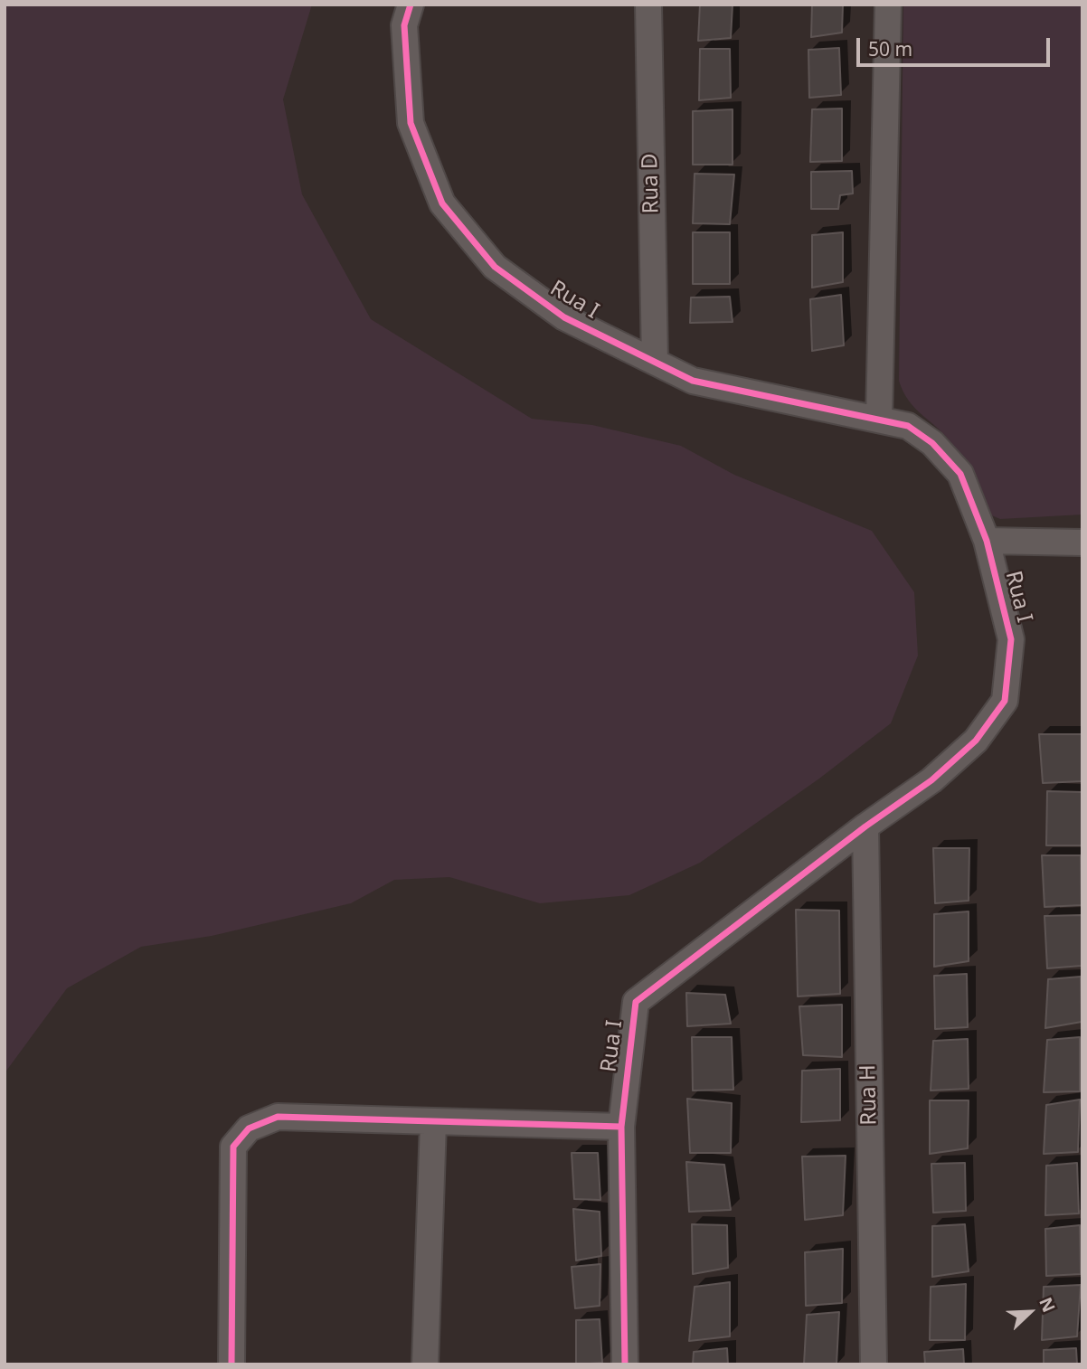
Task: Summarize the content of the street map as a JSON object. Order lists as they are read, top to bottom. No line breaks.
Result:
{"streets":{"street":["Rua D","Rua I","Rua H"]},"crossings":[["Rua D","Rua I"],["Rua I","Rua H"]],"scale_bar":"50 m","north":"top right"}
